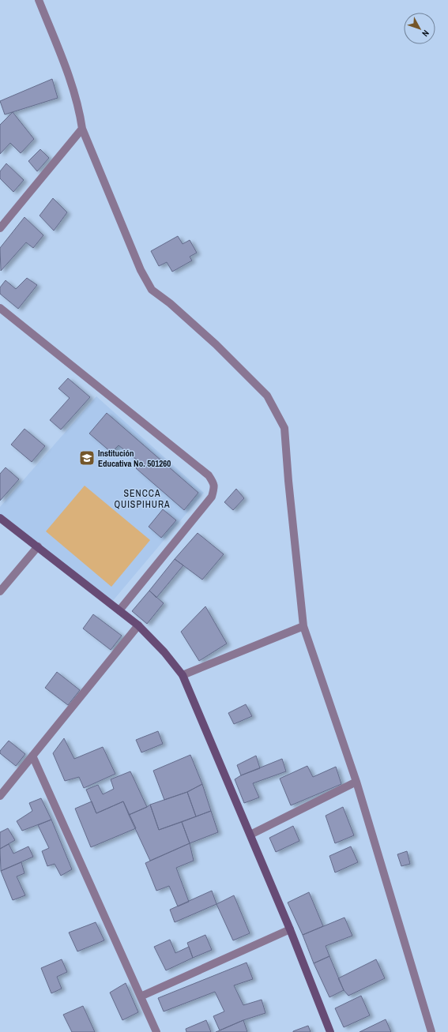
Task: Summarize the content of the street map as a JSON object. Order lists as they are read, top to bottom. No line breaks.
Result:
{"districts":["SENCCA QUISPIHURA"],"places":{"school or university":["Institución Educativa No. 501260"]},"north":"bottom right"}
